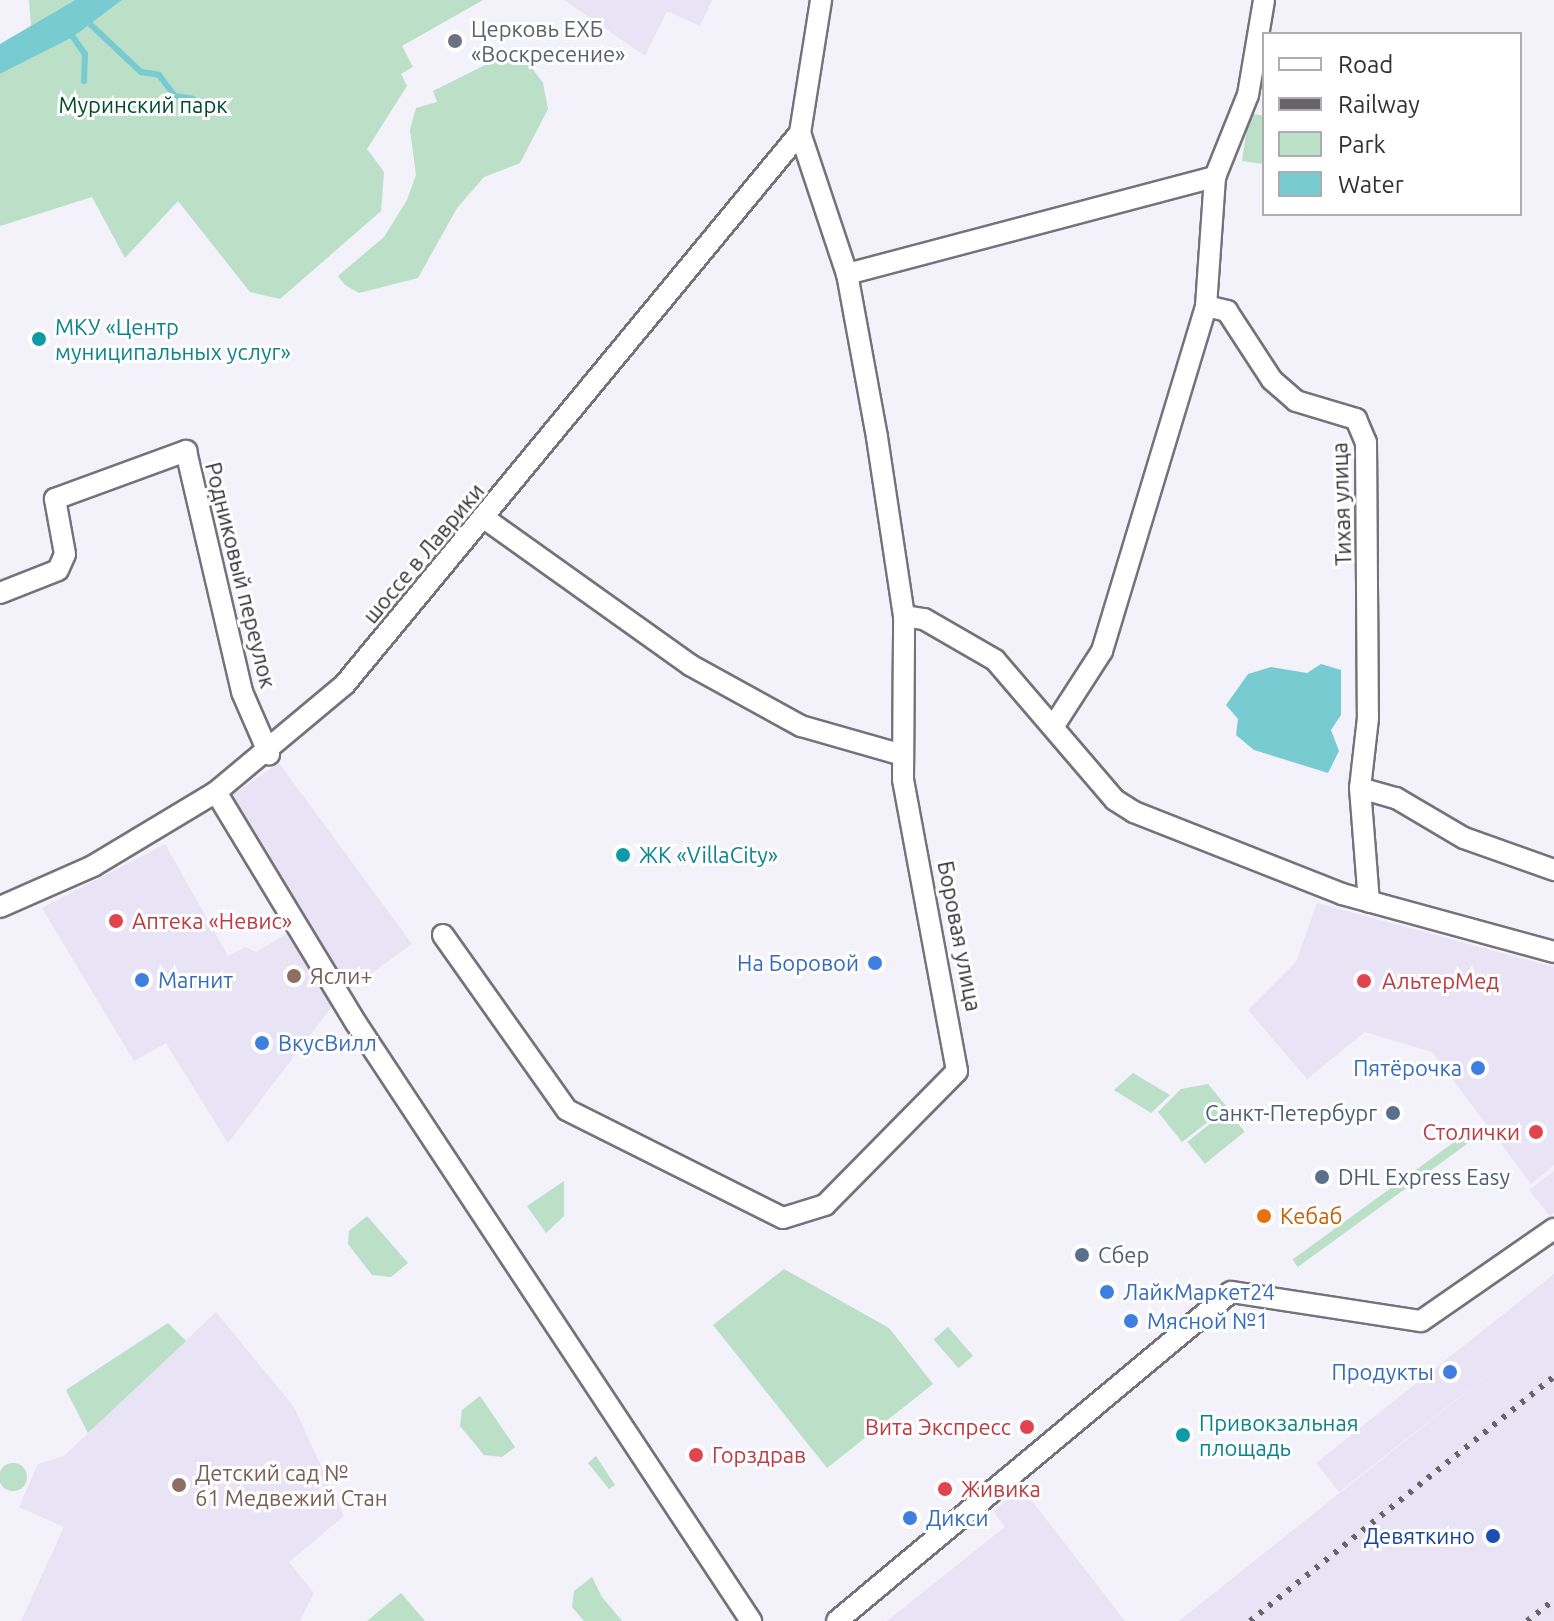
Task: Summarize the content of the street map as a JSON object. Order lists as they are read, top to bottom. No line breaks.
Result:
{"streets":{"street":["Тихая улица","шоссе в Лаврики","Родниковый переулок","Боровая улица"]},"crossings":[["шоссе в Лаврики","Родниковый переулок"],["шоссе в Лаврики","Боровая улица"]],"parks":["Муринский парк"],"places":["Церковь ЕХБ «Воскресение»","МКУ «Центр муниципальных услуг»","ЖК «VillaCity»","Аптека «Невис»","На Боровой","Ясли+","Магнит","АльтерМед","ВкусВилл","Пятёрочка","Санкт-Петербург","Столички","DHL Express Easy","Кебаб","Сбер","ЛайкМаркет24","Мясной №1","Продукты","Вита Экспресс","Привокзальная площадь","Горздрав","Детский сад № 61 Медвежий Стан","Живика","Дикси","Девяткино"],"legend":["Road","Railway","Park","Water"]}
